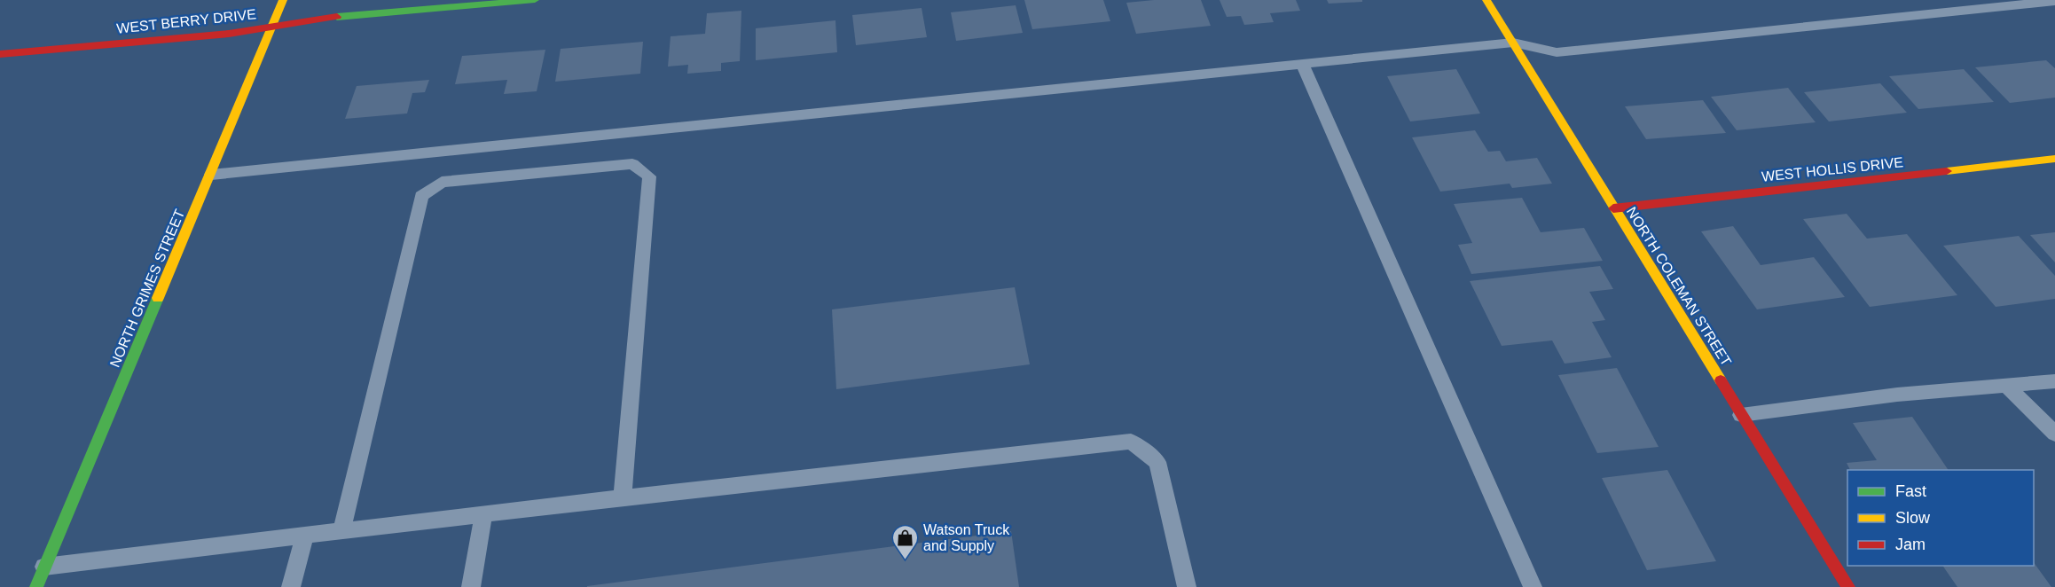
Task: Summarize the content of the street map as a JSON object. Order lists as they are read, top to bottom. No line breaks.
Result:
{"streets":{"street":["WEST BERRY DRIVE","WEST HOLLIS DRIVE","NORTH COLEMAN STREET","NORTH GRIMES STREET"]},"crossings":[["WEST BERRY DRIVE","NORTH GRIMES STREET"],["WEST HOLLIS DRIVE","NORTH COLEMAN STREET"]],"places":{"shop":["Watson Truck and Supply"]},"legend":["Fast","Slow","Jam"]}
